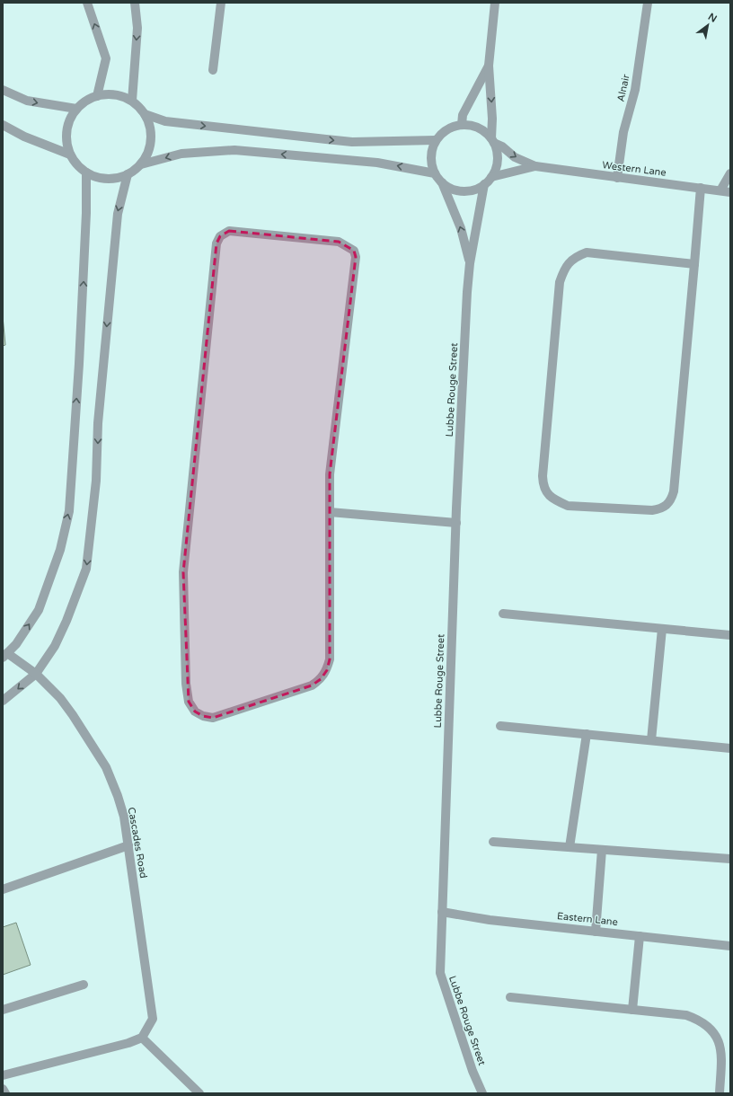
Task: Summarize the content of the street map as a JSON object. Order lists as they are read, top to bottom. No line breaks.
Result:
{"streets":{"street":["Alnair","Western Lane","Lubbe Rouge Street","Cascades Road","Eastern Lane"]},"crossings":[["Alnair","Western Lane"],["Western Lane","Lubbe Rouge Street"],["Lubbe Rouge Street","Eastern Lane"]],"north":"top right"}
